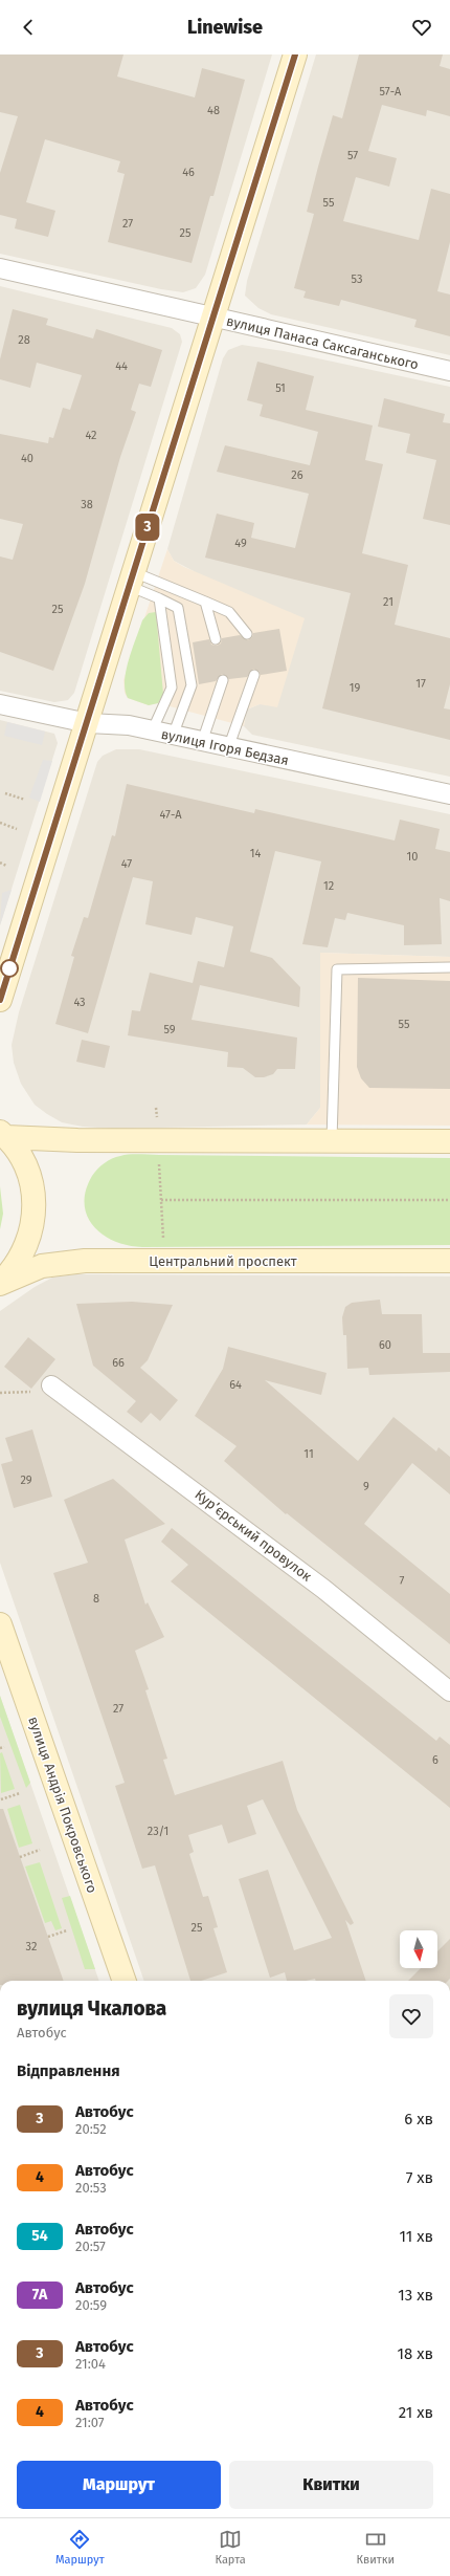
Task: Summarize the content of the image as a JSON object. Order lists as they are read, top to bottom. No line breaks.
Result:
{"streets":{"main road":["Центральний проспект","вулиця Андрія Покровського"],"street":["вулиця Панаса Саксаганського","вулиця Ігоря Бедзая","Курʼєрський провулок"]},"lines":["bus line 3"],"house_numbers":["57-А","48","57","46","55","27","25","53","28","44","51","42","40","26","38","49","21","25","17","19","47-А","14","10","47","12","43","55","59","60","66","64","11","29","9","7","8","27","6","23/1","25","32"],"north":"bottom","page":{"header":"Linewise","on_map":"3","heading":[["вулиця Чкалова","Автобус"],"Відправлення"],"list":[{"mark":"3","name":"Автобус","note":"20:52","value":"6 хв"},{"mark":"4","name":"Автобус","note":"20:53","value":"7 хв"},{"mark":"54","name":"Автобус","note":"20:57","value":"11 хв"},{"mark":"7А","name":"Автобус","note":"20:59","value":"13 хв"},{"mark":"3","name":"Автобус","note":"21:04","value":"18 хв"},{"mark":"4","name":"Автобус","note":"21:07","value":"21 хв"}],"buttons":["Маршрут","Квитки"],"tabs":["Маршрут","Карта","Квитки"]}}
